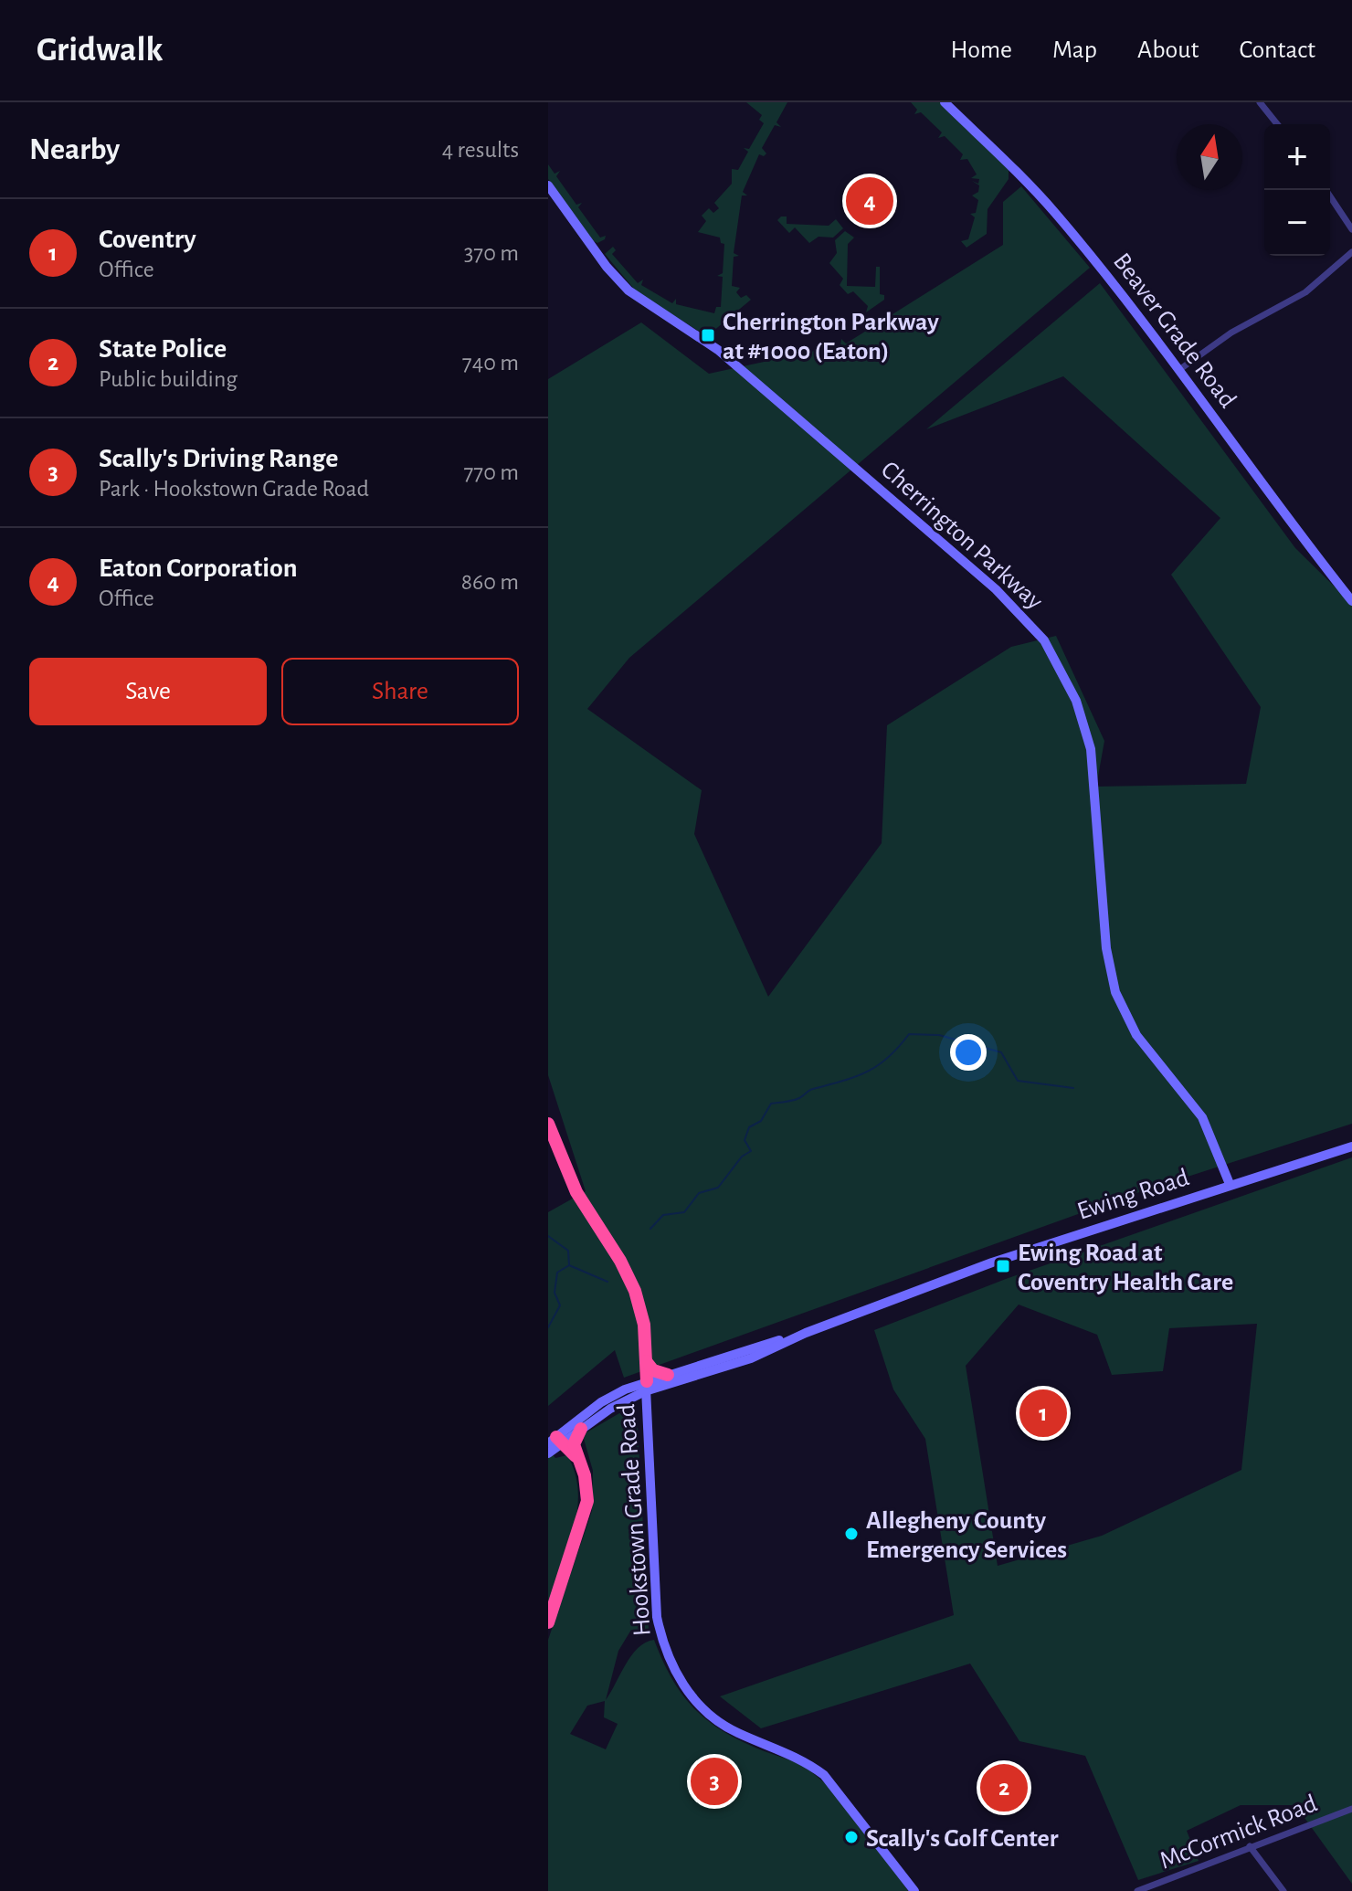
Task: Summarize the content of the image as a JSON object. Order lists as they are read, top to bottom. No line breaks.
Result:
{"streets":{"street":["Beaver Grade Road","Cherrington Parkway","Ewing Road","Hookstown Grade Road","McCormick Road"]},"crossings":[["Cherrington Parkway","Ewing Road"],["Ewing Road","Hookstown Grade Road"]],"places":{"transit":["Cherrington Parkway at #1000 (Eaton)","Ewing Road at Coventry Health Care"],"other":["Allegheny County Emergency Services","Scally's Golf Center"]},"north":"top","page":{"header":"Gridwalk","nav":["Home","Map","About","Contact"],"heading":["Nearby","4 results"],"map_buttons":["+","−"],"pins":["4","1","3","2"],"list":[{"mark":"1","name":"Coventry","note":"Office","value":"370 m"},{"mark":"2","name":"State Police","note":"Public building","value":"740 m"},{"mark":"3","name":"Scally's Driving Range","note":"Park · Hookstown Grade Road","value":"770 m"},{"mark":"4","name":"Eaton Corporation","note":"Office","value":"860 m"}],"buttons":["Save","Share"]}}
